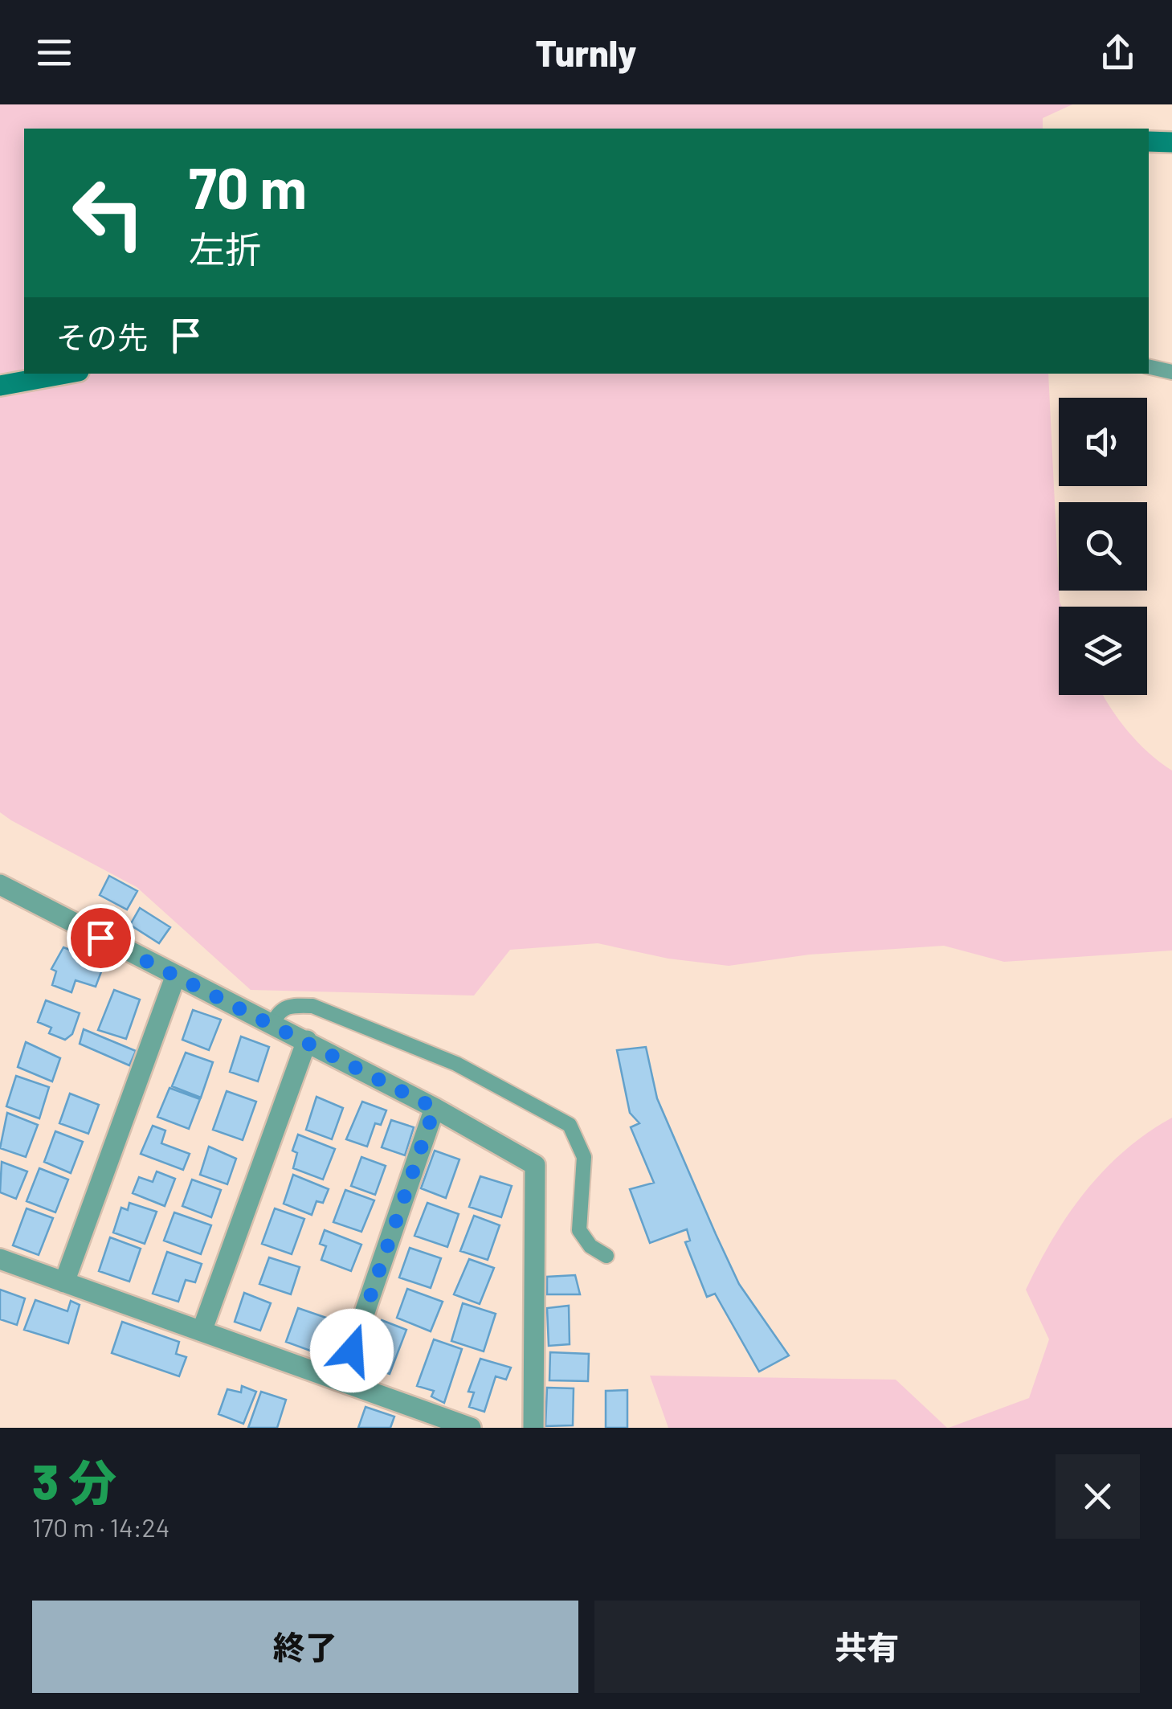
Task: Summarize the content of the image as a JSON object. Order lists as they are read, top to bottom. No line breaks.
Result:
{"page":{"header":"Turnly","turn":["70 m","左折"],"then":"その先","heading":["3 分","170 m · 14:24"],"buttons":["終了","共有"]}}
